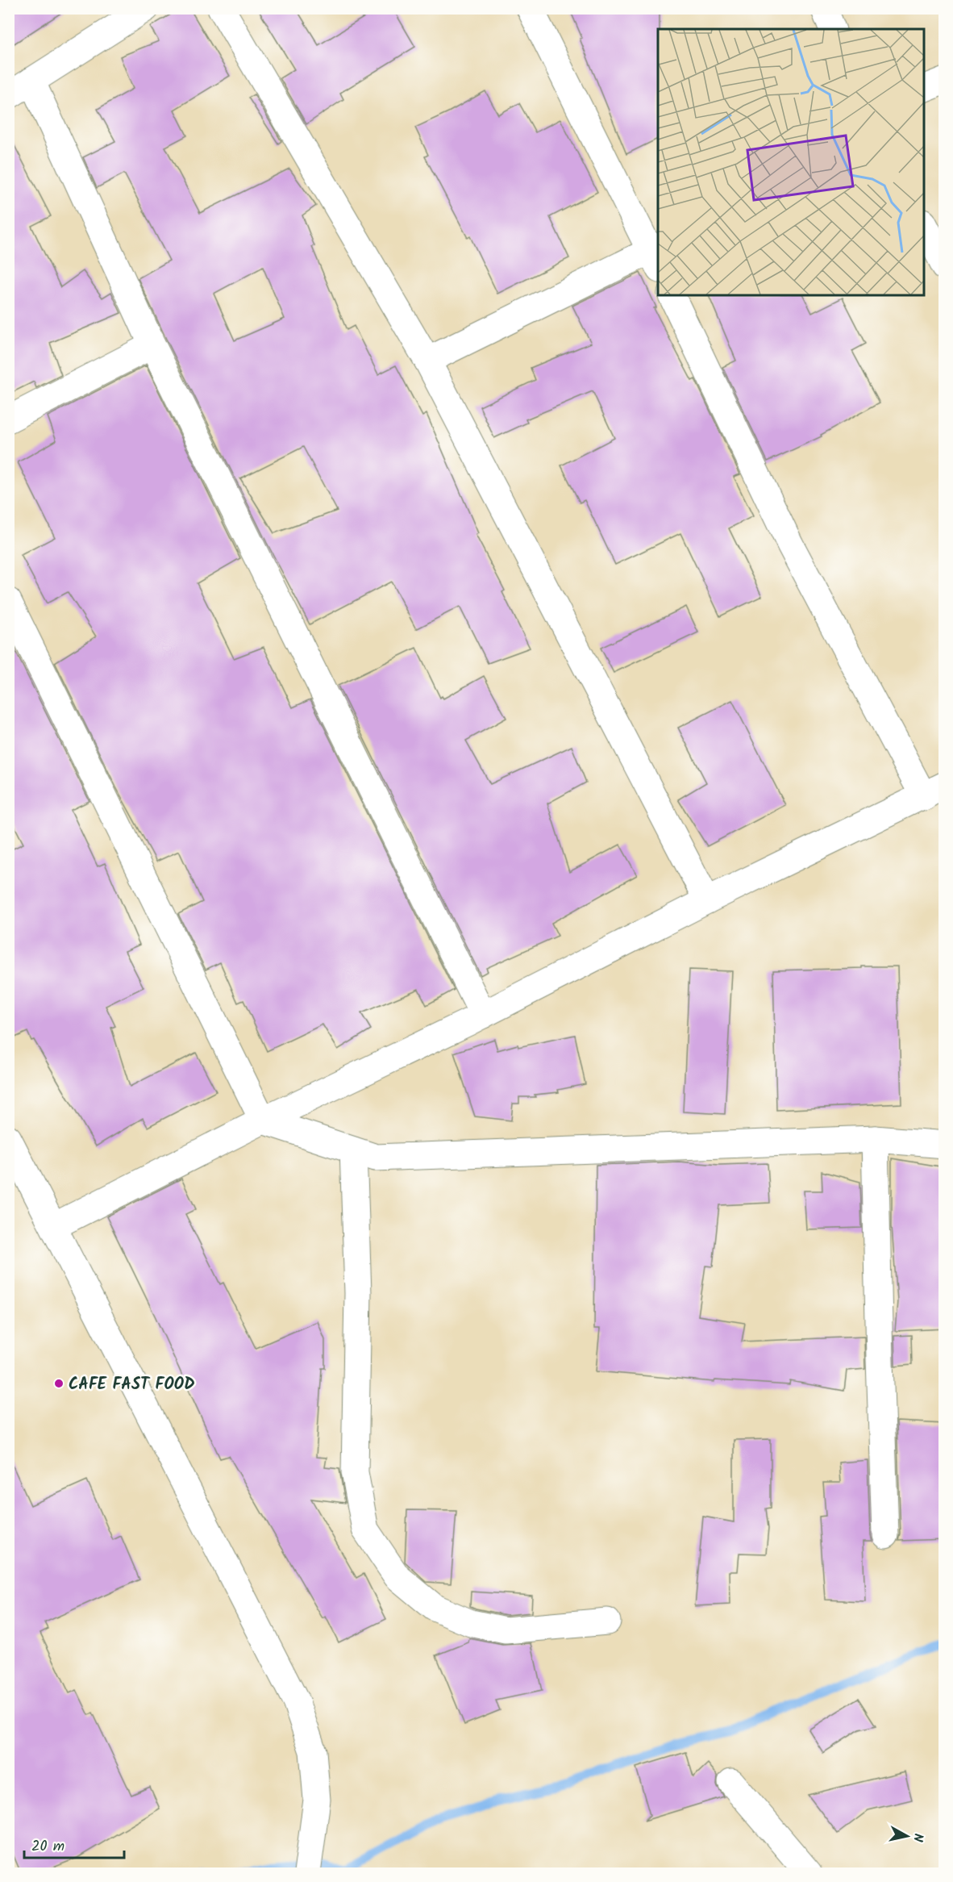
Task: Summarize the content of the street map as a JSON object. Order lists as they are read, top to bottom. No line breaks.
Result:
{"places":["CAFE FAST FOOD"],"scale_bar":"20 m","north":"right"}
